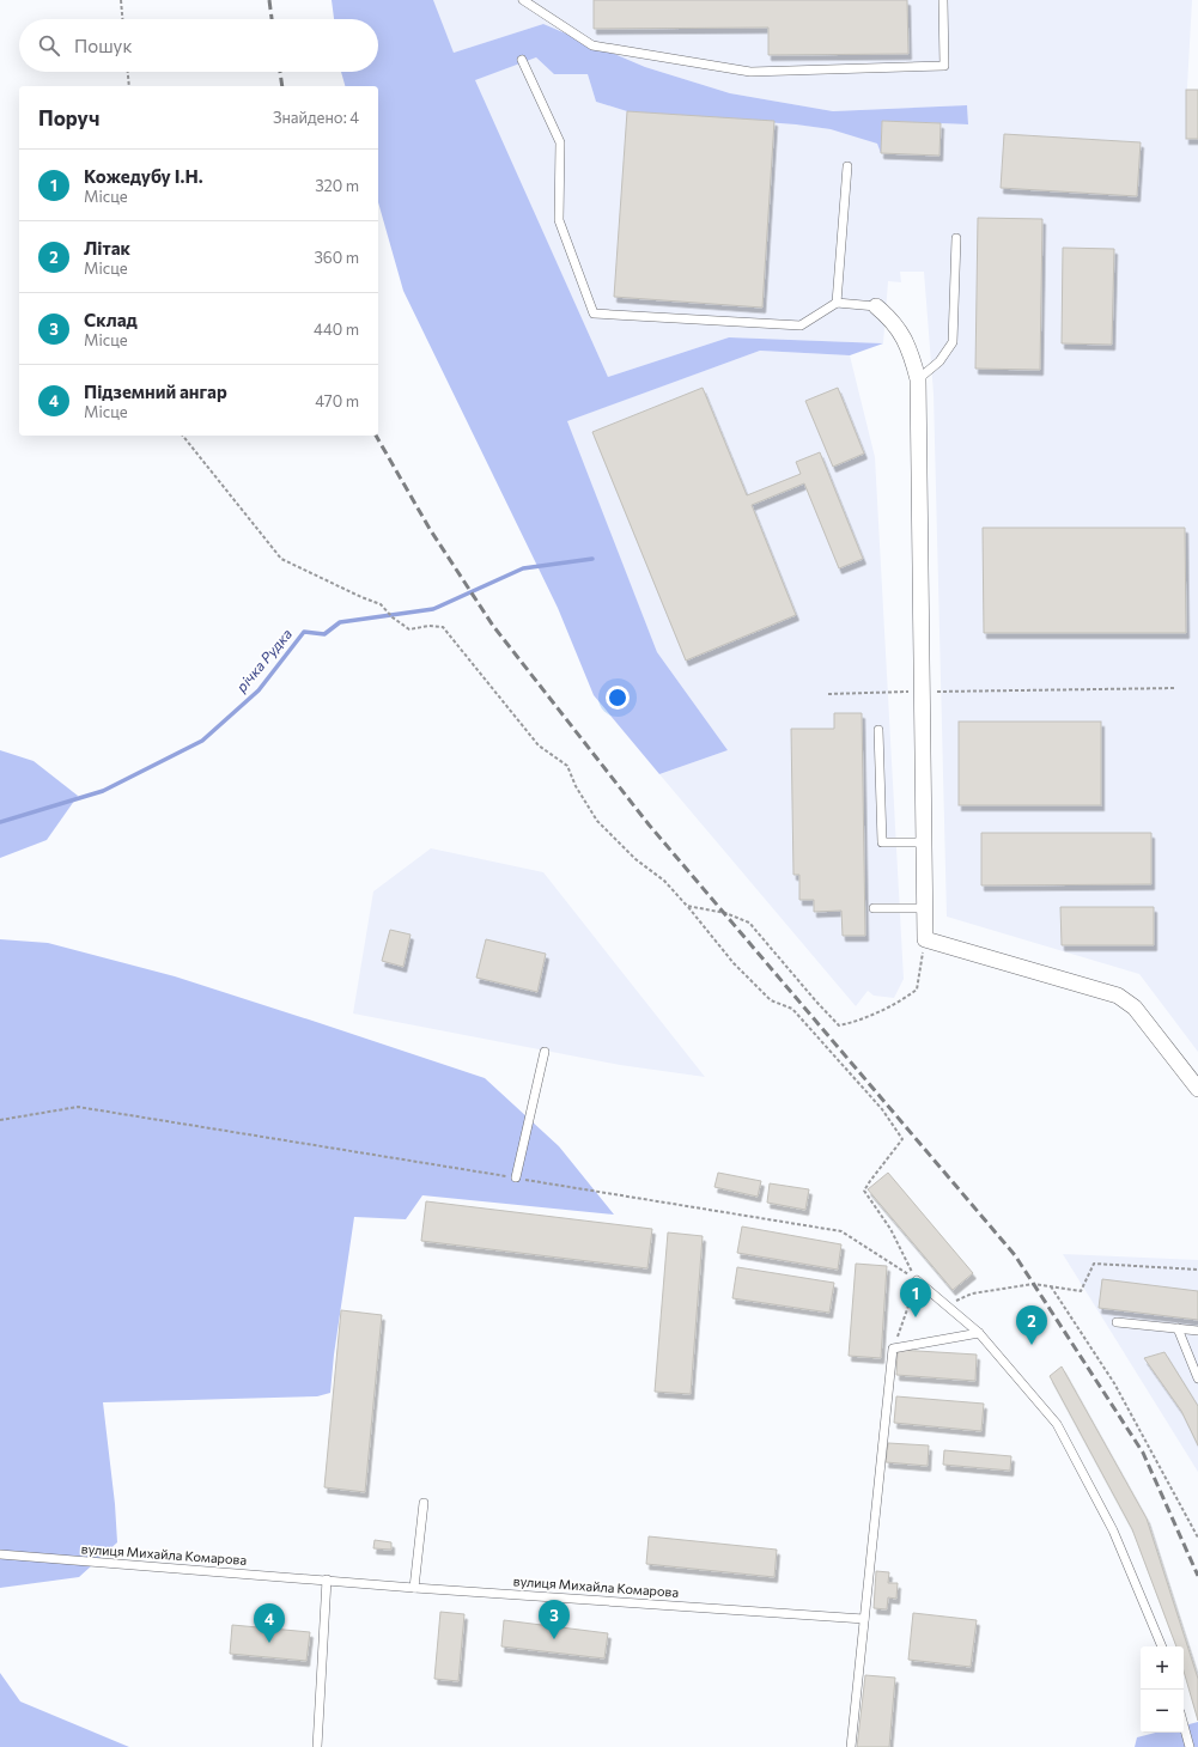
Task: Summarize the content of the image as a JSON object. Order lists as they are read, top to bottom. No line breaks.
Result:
{"streets":{"lane":["вулиця Михайла Комарова"]},"water":["річка Рудка"],"page":{"search":"Пошук","heading":["Поруч","Знайдено: 4"],"list":[{"mark":"1","name":"Кожедубу І.Н.","note":"Місце","value":"320 m"},{"mark":"2","name":"Літак","note":"Місце","value":"360 m"},{"mark":"3","name":"Склад","note":"Місце","value":"440 m"},{"mark":"4","name":"Підземний ангар","note":"Місце","value":"470 m"}],"pins":["1","2","3","4"],"map_buttons":["+","−"]}}
